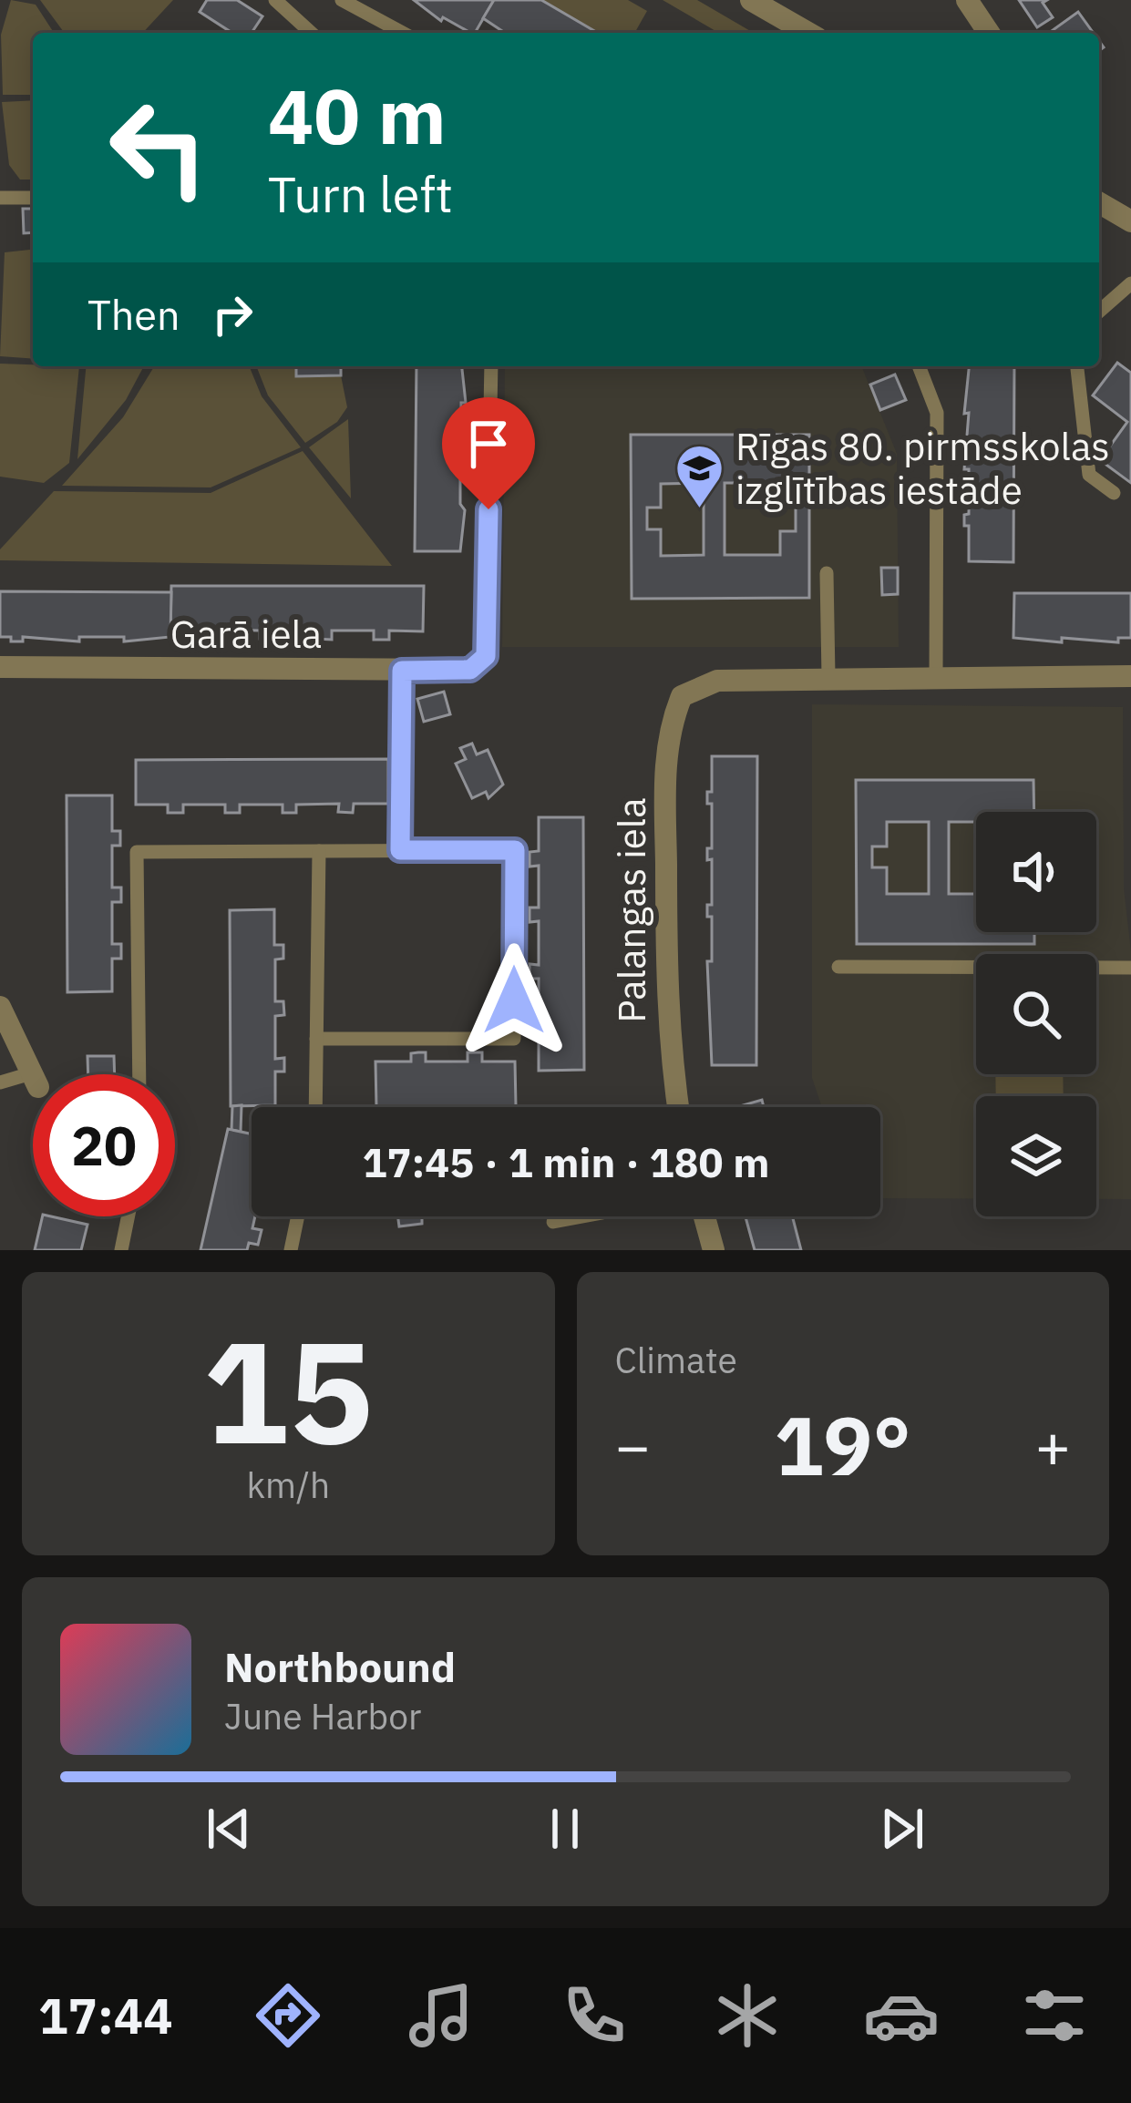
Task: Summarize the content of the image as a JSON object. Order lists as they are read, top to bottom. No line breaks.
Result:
{"streets":{"street":["Garā iela","Palangas iela"]},"places":{"school or university":["Rīgas 80. pirmsskolas izglītības iestāde"]},"page":{"turn":["40 m","Turn left"],"then":"Then","limit":"20","trip":"17:45 · 1 min · 180 m","tile":[["15","km/h"],"Climate"],"heat":["−","19°","+"],"song":["Northbound","June Harbor"],"tabs":"17:44"}}
